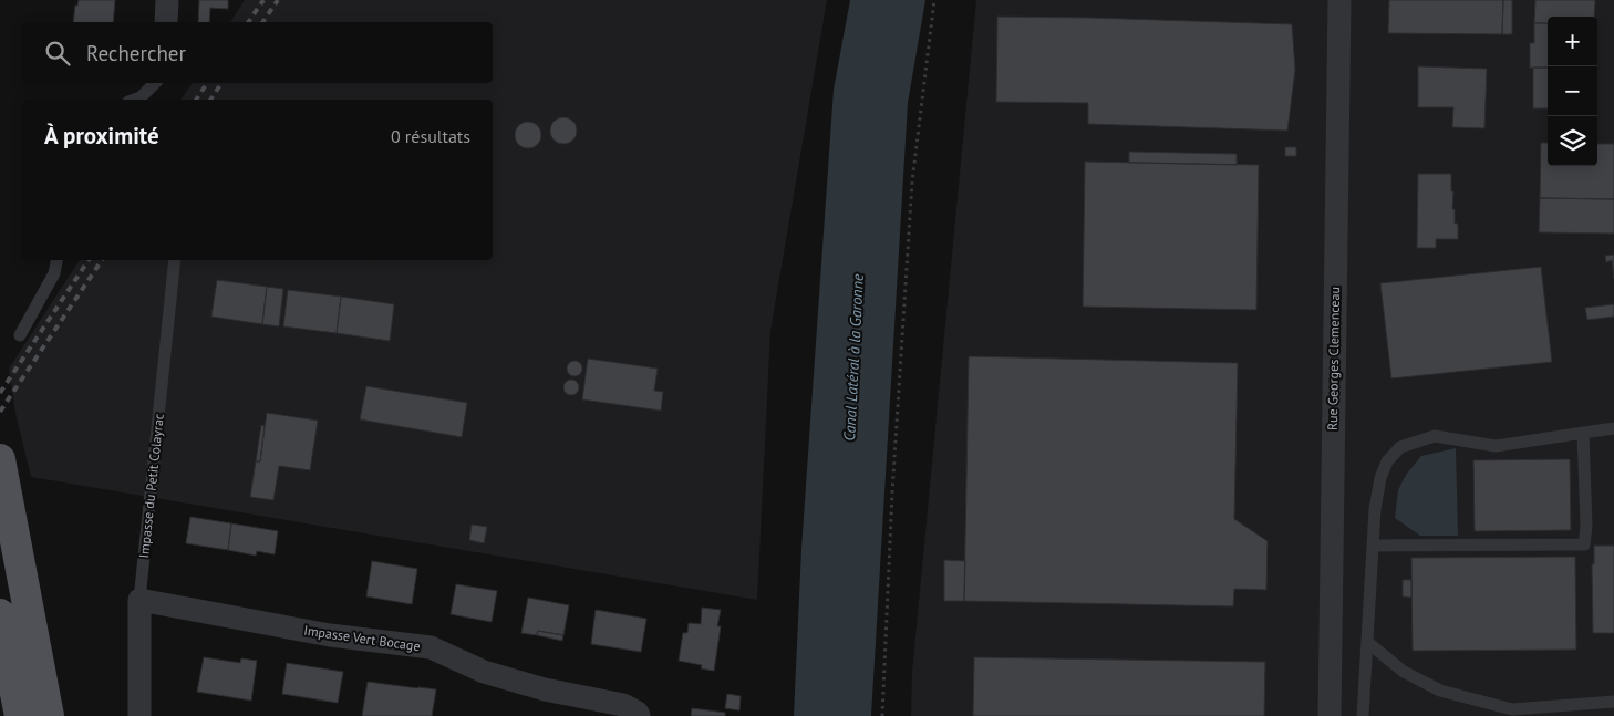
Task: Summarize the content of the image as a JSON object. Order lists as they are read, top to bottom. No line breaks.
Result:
{"streets":{"street":["Rue Georges Clemenceau","Impasse du Petit Colayrac","Impasse Vert Bocage"]},"crossings":[["Impasse du Petit Colayrac","Impasse Vert Bocage"]],"water":["Canal Latéral à la Garonne"],"page":{"map_buttons":["+","−"],"search":"Rechercher","heading":["À proximité","0 résultats"]}}
